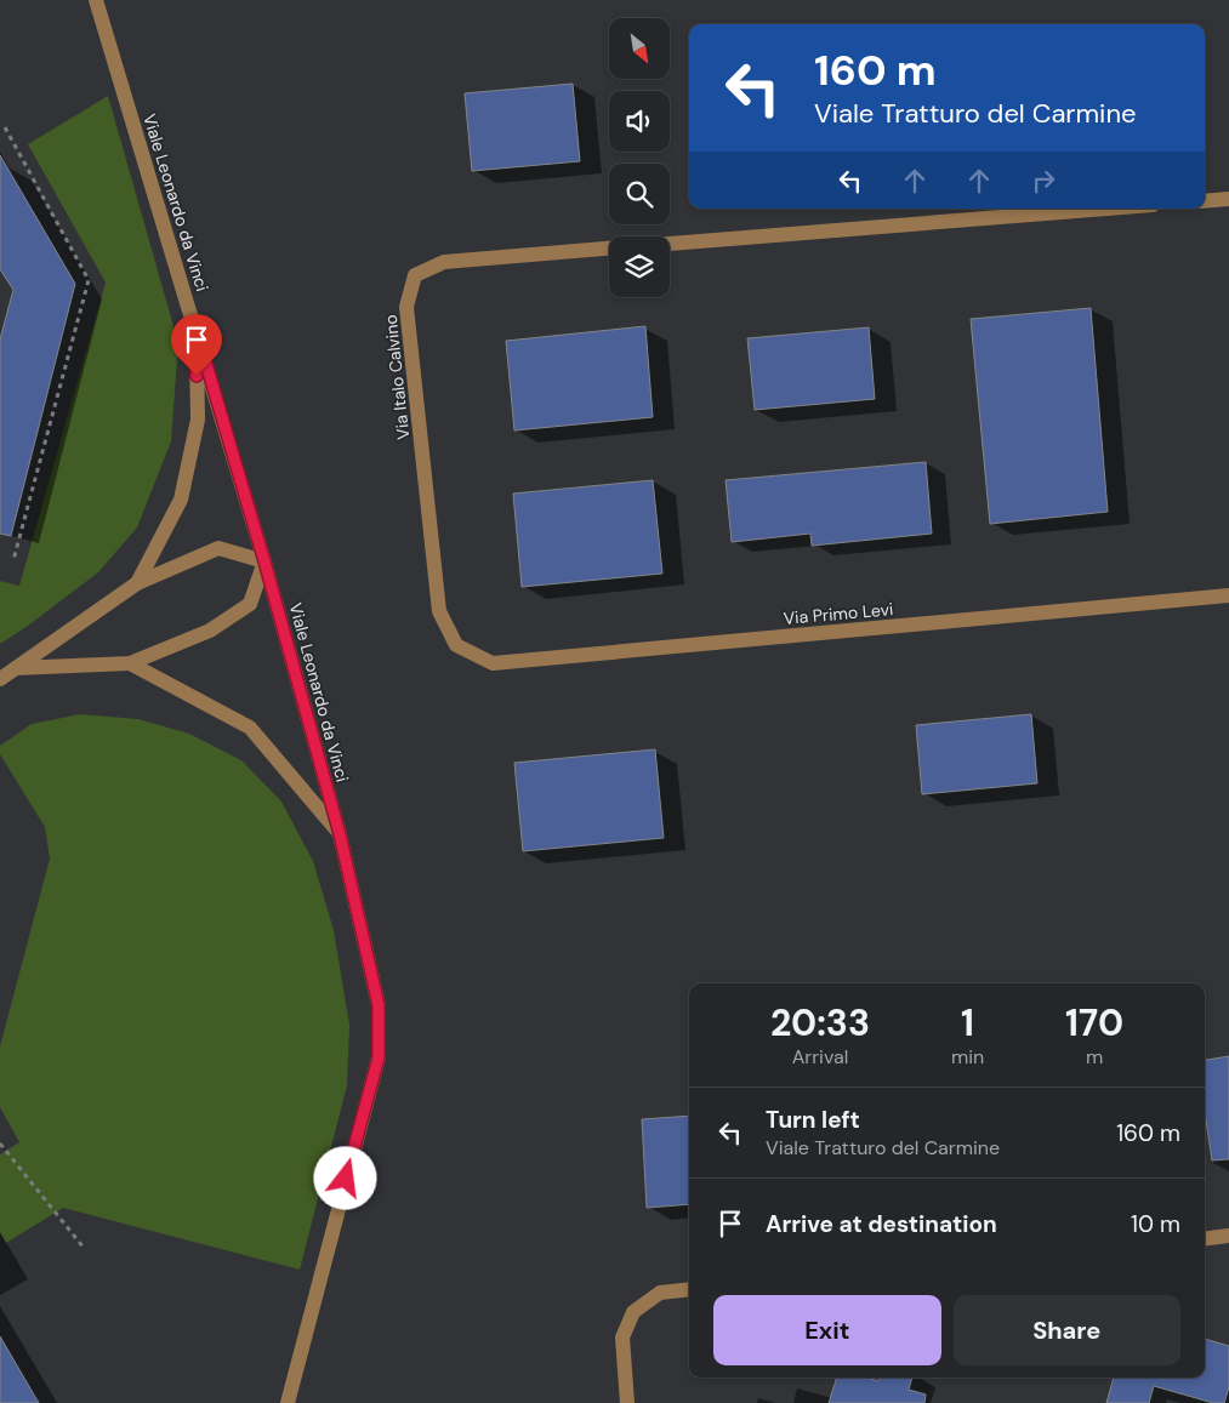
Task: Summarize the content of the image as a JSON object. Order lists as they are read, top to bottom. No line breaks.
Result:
{"streets":{"street":["Viale Leonardo da Vinci","Via Italo Calvino","Via Primo Levi"]},"crossings":[["Via Italo Calvino","Via Primo Levi"]],"north":"bottom right","page":{"turn":["160 m","Viale Tratturo del Carmine"],"eta":["20:33","Arrival","1","min","170","m"],"list":[{"name":"Turn left","note":"Viale Tratturo del Carmine","value":"160 m"},{"name":"Arrive at destination","value":"10 m"}],"buttons":["Exit","Share"]}}
